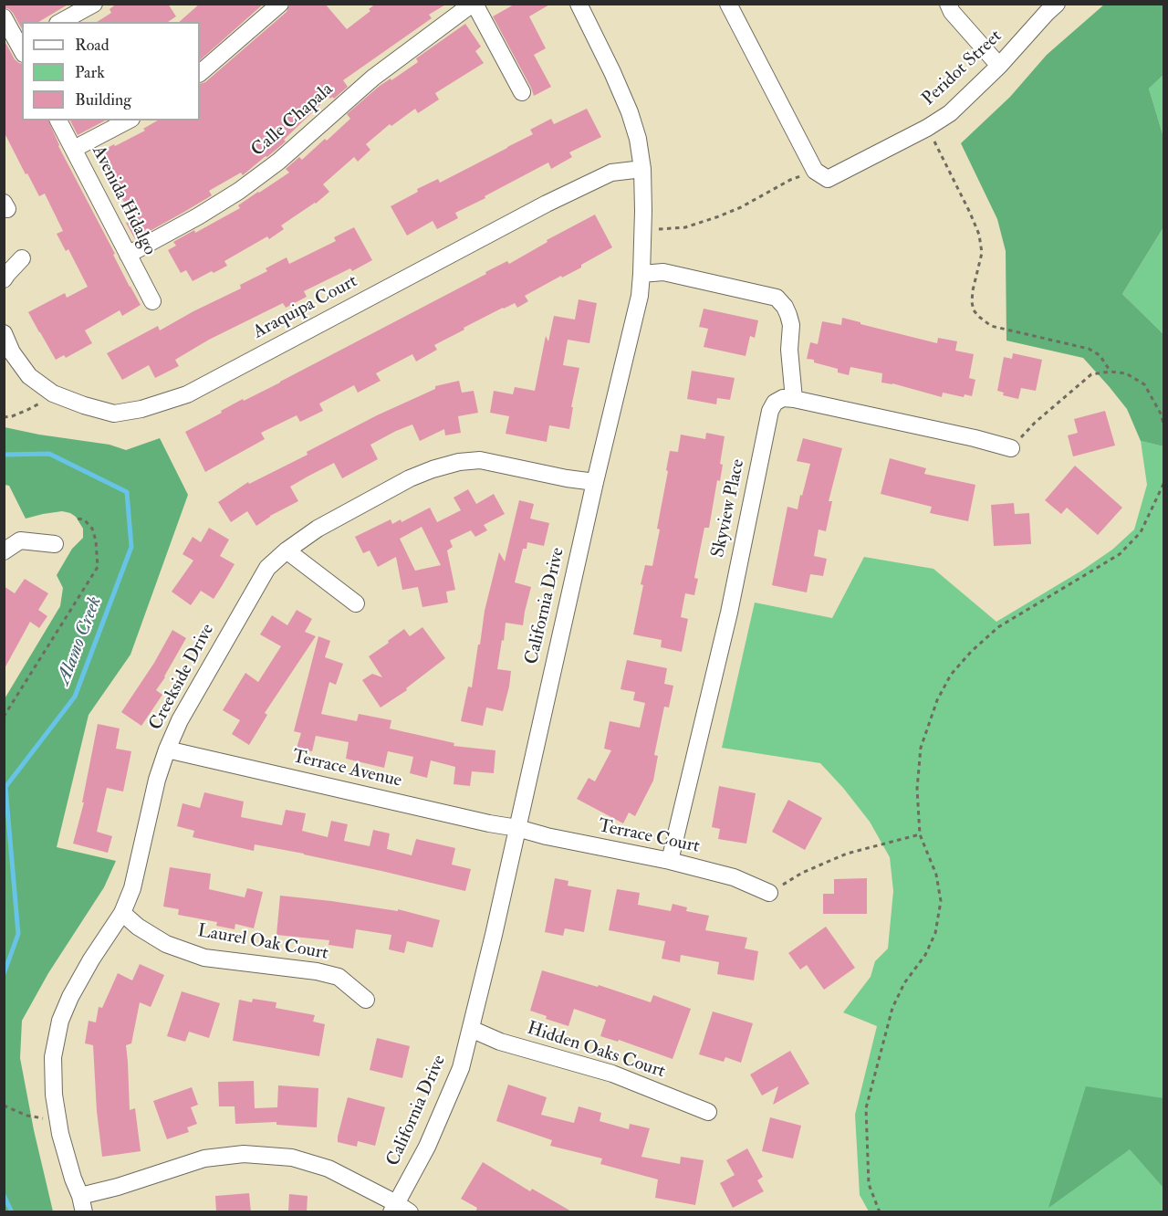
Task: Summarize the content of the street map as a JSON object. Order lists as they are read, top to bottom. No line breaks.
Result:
{"streets":{"street":["Peridot Street","Calle Chapala","Avenida Hidalgo","Araquipa Court","Skyview Place","California Drive","Creekside Drive","Terrace Avenue","Terrace Court","Laurel Oak Court","Hidden Oaks Court"]},"crossings":[["Calle Chapala","Avenida Hidalgo"],["Araquipa Court","California Drive"],["Skyview Place","Terrace Court"],["California Drive","Creekside Drive"],["California Drive","Terrace Avenue"],["California Drive","Terrace Court"],["California Drive","Hidden Oaks Court"],["Creekside Drive","Terrace Avenue"],["Creekside Drive","Laurel Oak Court"],["Terrace Avenue","Terrace Court"]],"water":["Alamo Creek"],"legend":["Road","Park","Building"]}
